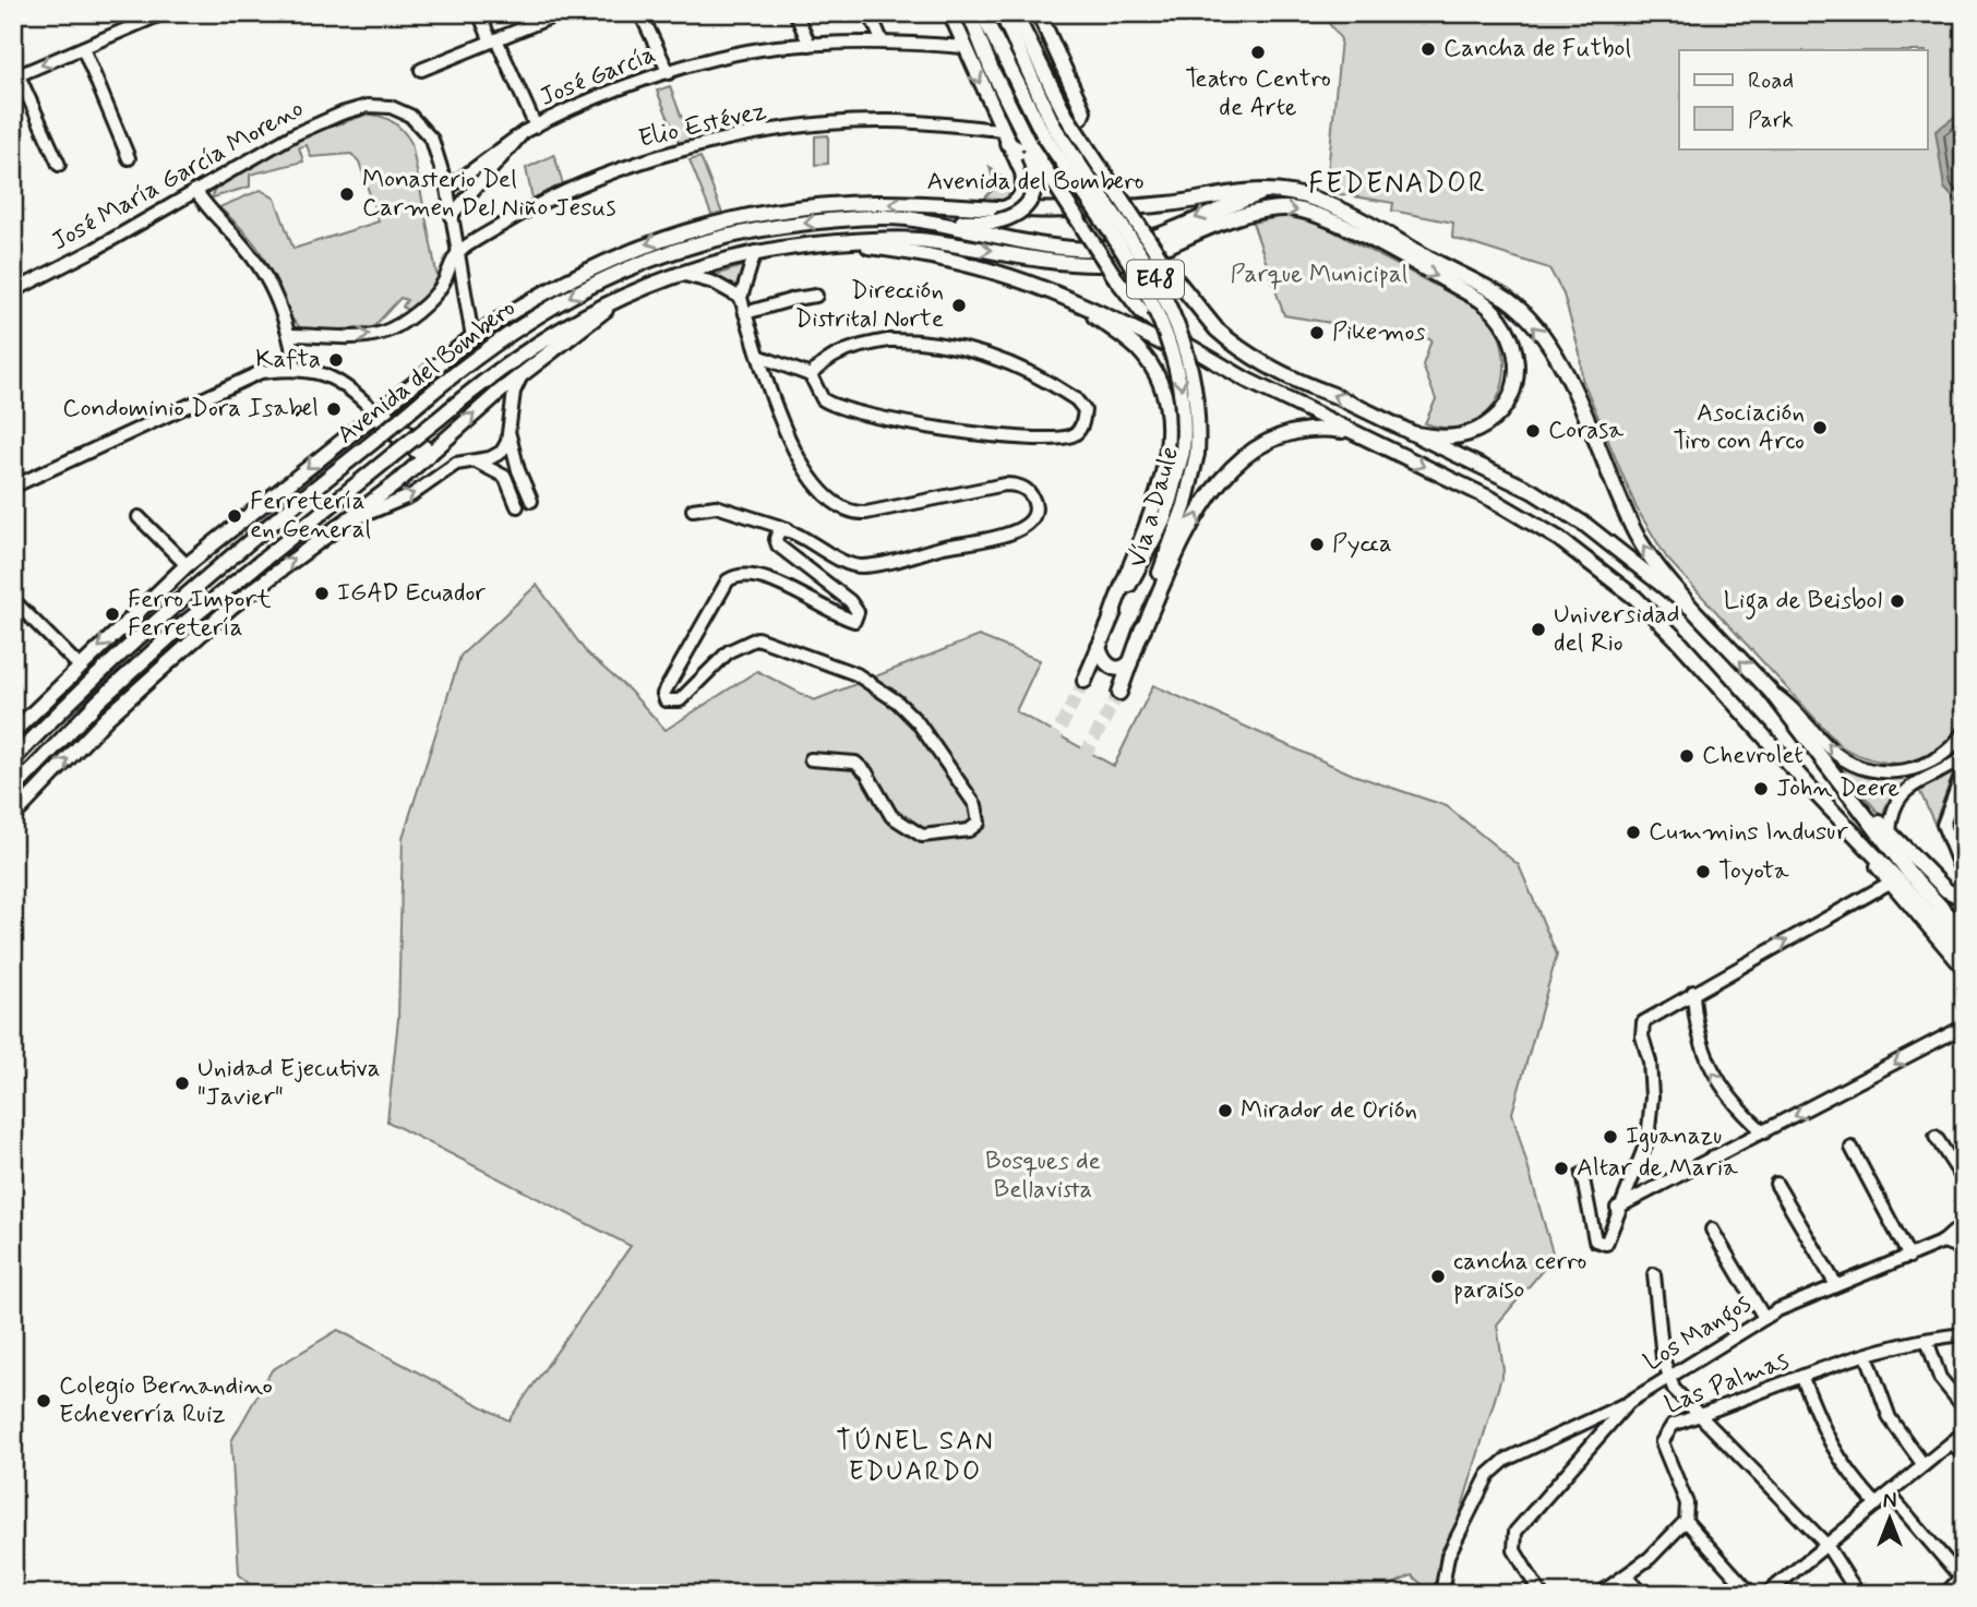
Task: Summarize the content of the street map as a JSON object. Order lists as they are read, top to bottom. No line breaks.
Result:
{"streets":{"main road":["Avenida del Bombero","E48","Vía a Daule"],"street":["José García","Elio Estévez","José María García Moreno","Los Mangos","Las Palmas"]},"crossings":[["José García","Elio Estévez"],["José García","José María García Moreno"],["Elio Estévez","José María García Moreno"]],"districts":["FEDENADOR","TÚNEL SAN EDUARDO"],"parks":["Parque Municipal","Bosques de Bellavista"],"places":["Cancha de Futbol","Teatro Centro de Arte","Monasterio Del Carmen Del Niño Jesus","Dirección Distrital Norte","Pikemos","Kafta","Condominio Dora Isabel","Asociación Tiro con Arco","Corasa","Ferretería en General","Pycca","IGAD Ecuador","Liga de Beisbol","Ferro Import Ferretería","Universidad del Rio","Chevrolet","John Deere","Cummins Indusur","Toyota","Unidad Ejecutiva \"Javier\"","Mirador de Orión","Iguanazu","Altar de Maria","cancha cerro paraiso","Colegio Bernandino Echeverría Ruiz"],"legend":["Road","Park"],"north":"top"}
